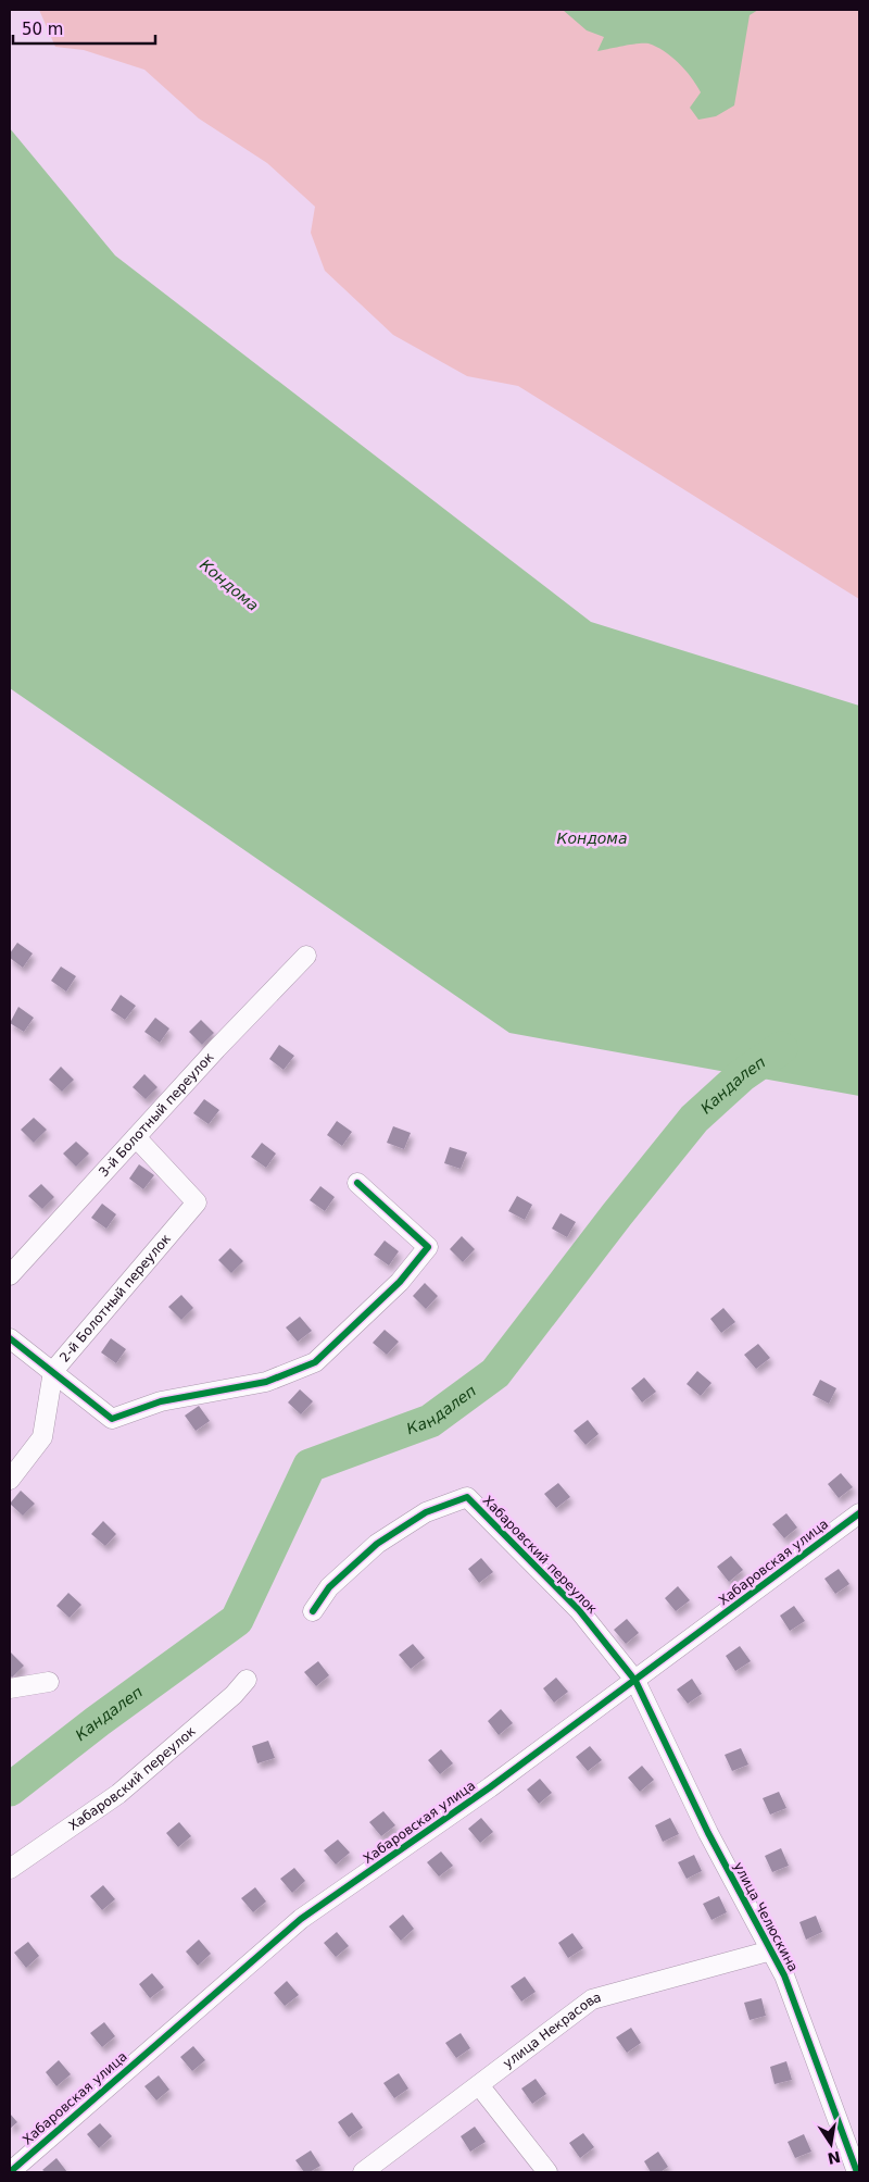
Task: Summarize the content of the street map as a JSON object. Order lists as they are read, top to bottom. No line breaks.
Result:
{"streets":{"street":["3-й Болотный переулок","2-й Болотный переулок","Хабаровский переулок","Хабаровская улица","улица Челюскина","улица Некрасова"]},"crossings":[["3-й Болотный переулок","2-й Болотный переулок"],["Хабаровский переулок","Хабаровская улица"],["Хабаровский переулок","улица Челюскина"],["Хабаровская улица","улица Челюскина"],["улица Челюскина","улица Некрасова"]],"water":["Кондома","Кандалеп"],"scale_bar":"50 m","north":"bottom"}
